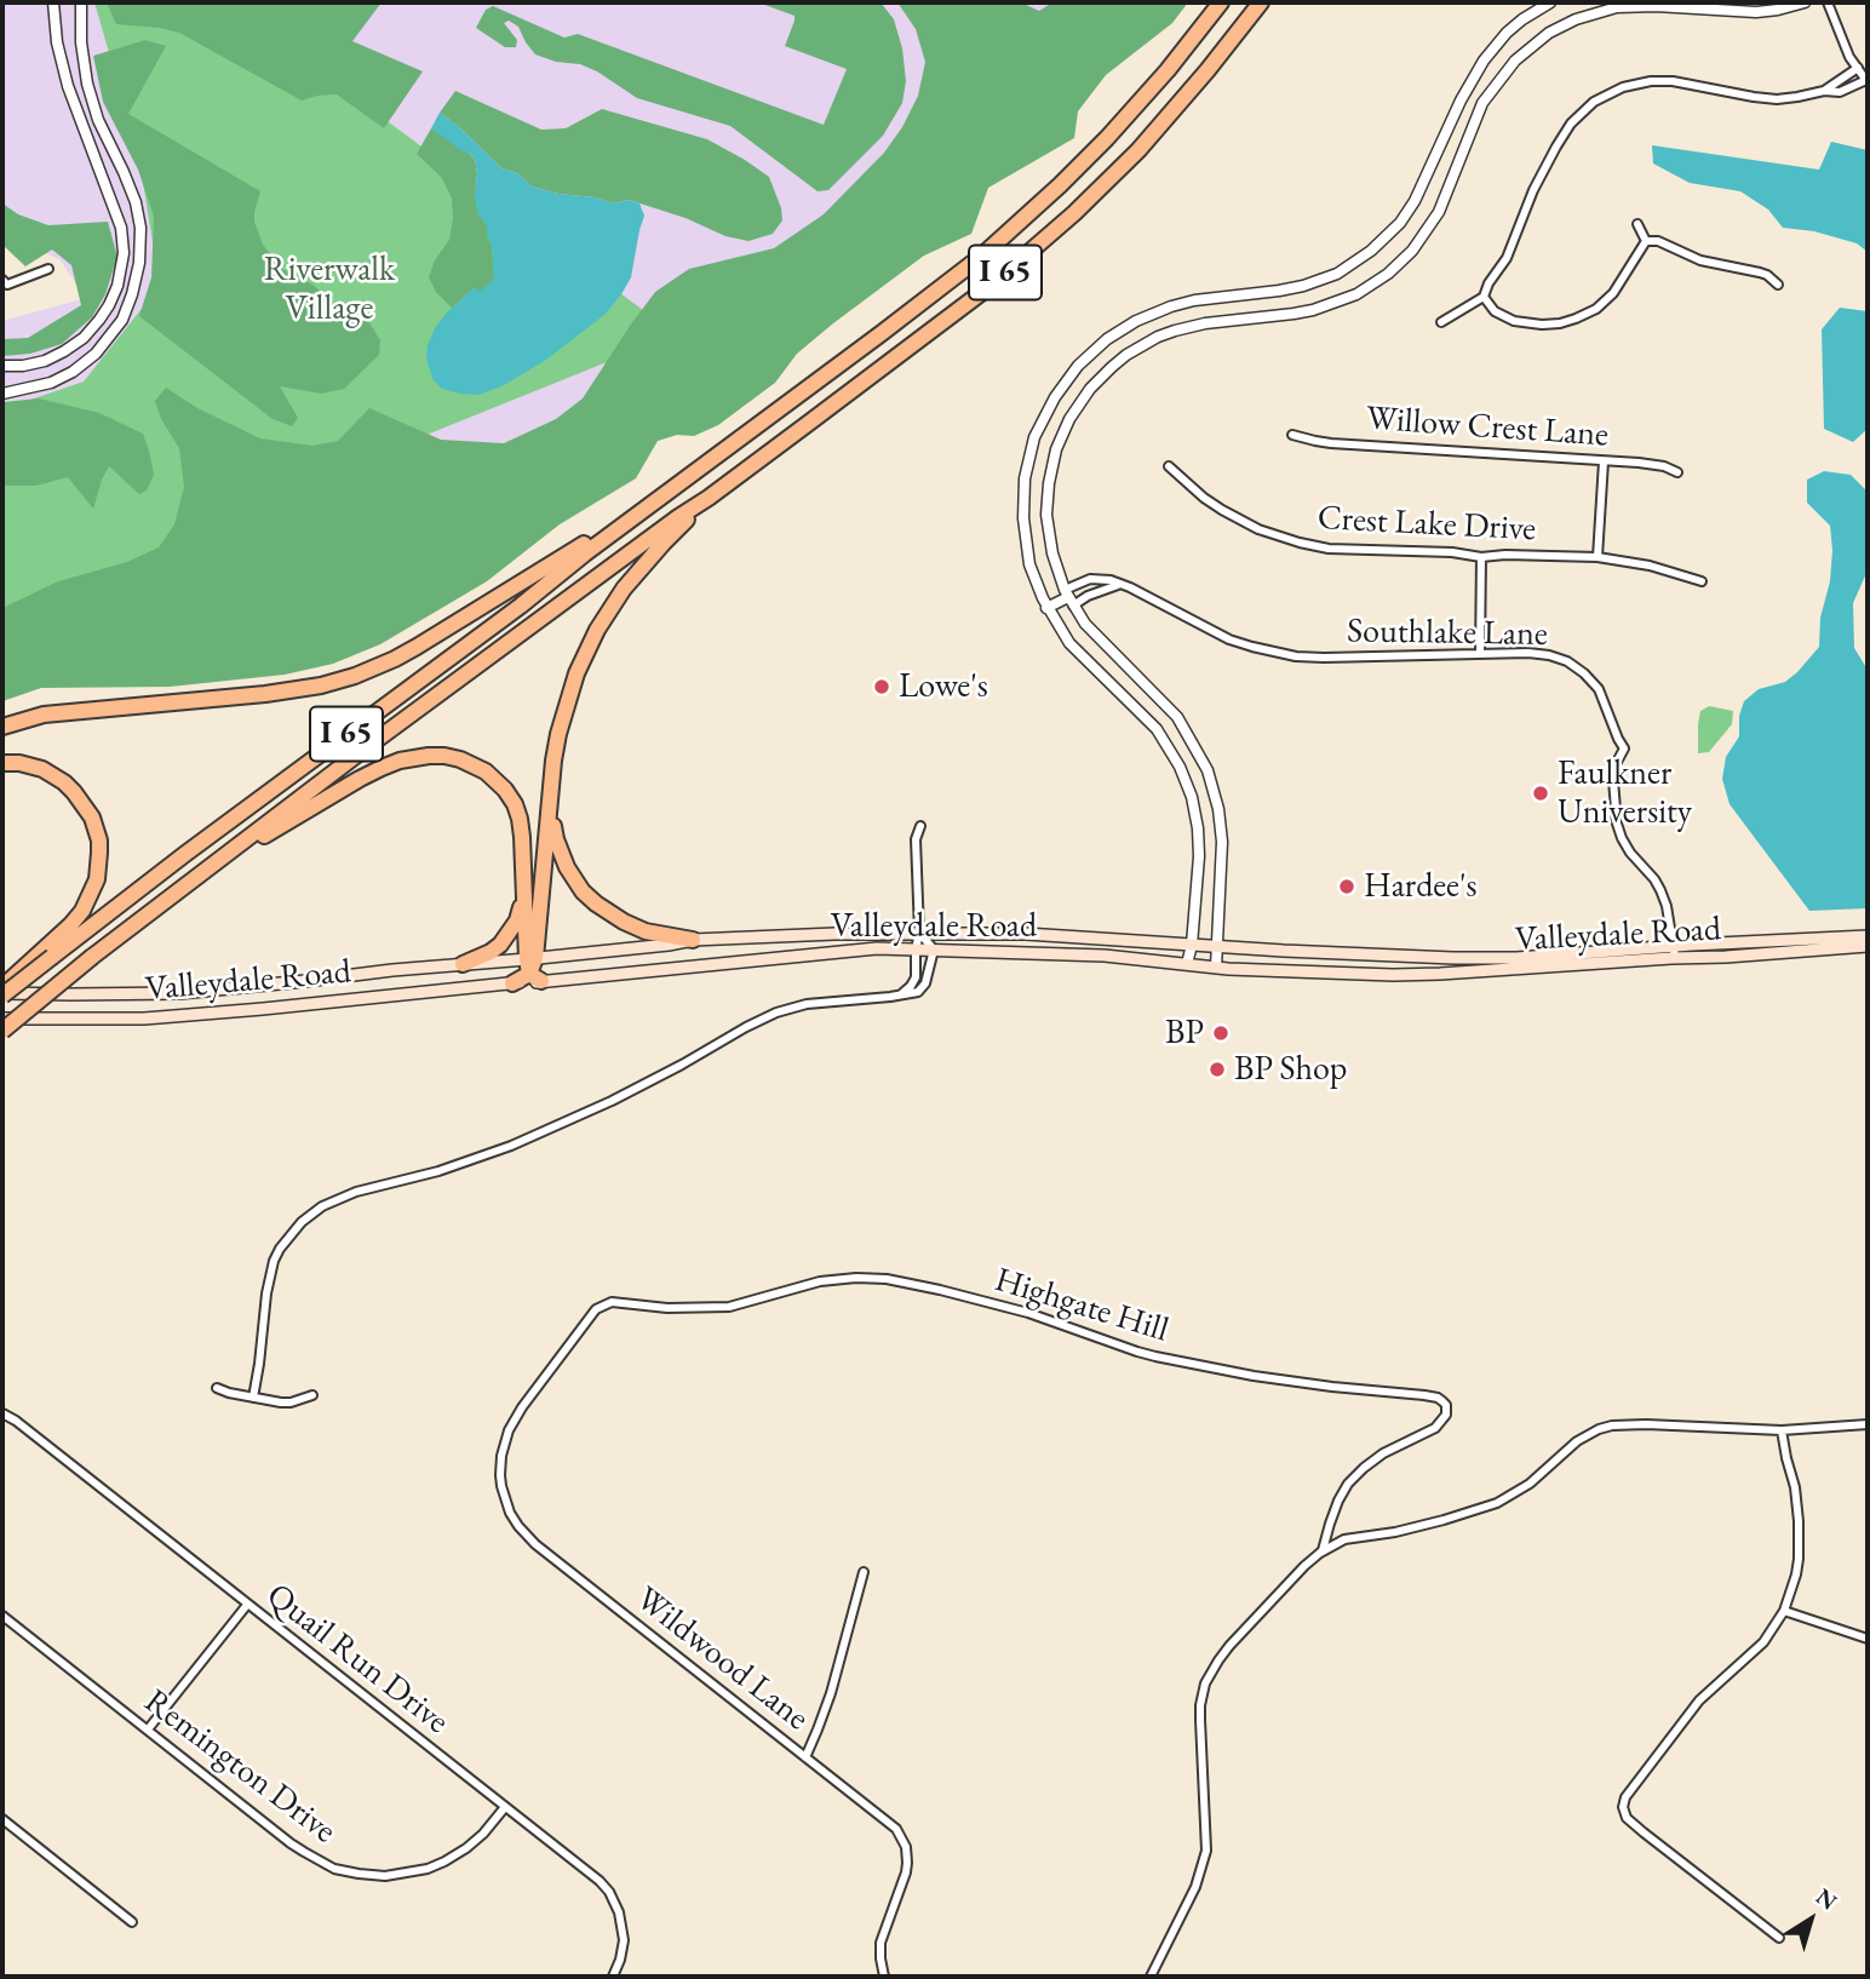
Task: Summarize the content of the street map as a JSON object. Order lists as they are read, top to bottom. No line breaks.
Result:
{"streets":{"highway":["I 65"],"main road":["Valleydale Road"],"street":["Willow Crest Lane","Crest Lake Drive","Southlake Lane","Highgate Hill","Quail Run Drive","Wildwood Lane","Remington Drive"]},"crossings":[["I 65","Valleydale Road"],["Southlake Lane","Valleydale Road"],["Highgate Hill","Wildwood Lane"],["Quail Run Drive","Remington Drive"]],"parks":["Riverwalk Village"],"places":["Lowe's","Faulkner University","Hardee's","BP","BP Shop"],"north":"top right"}
